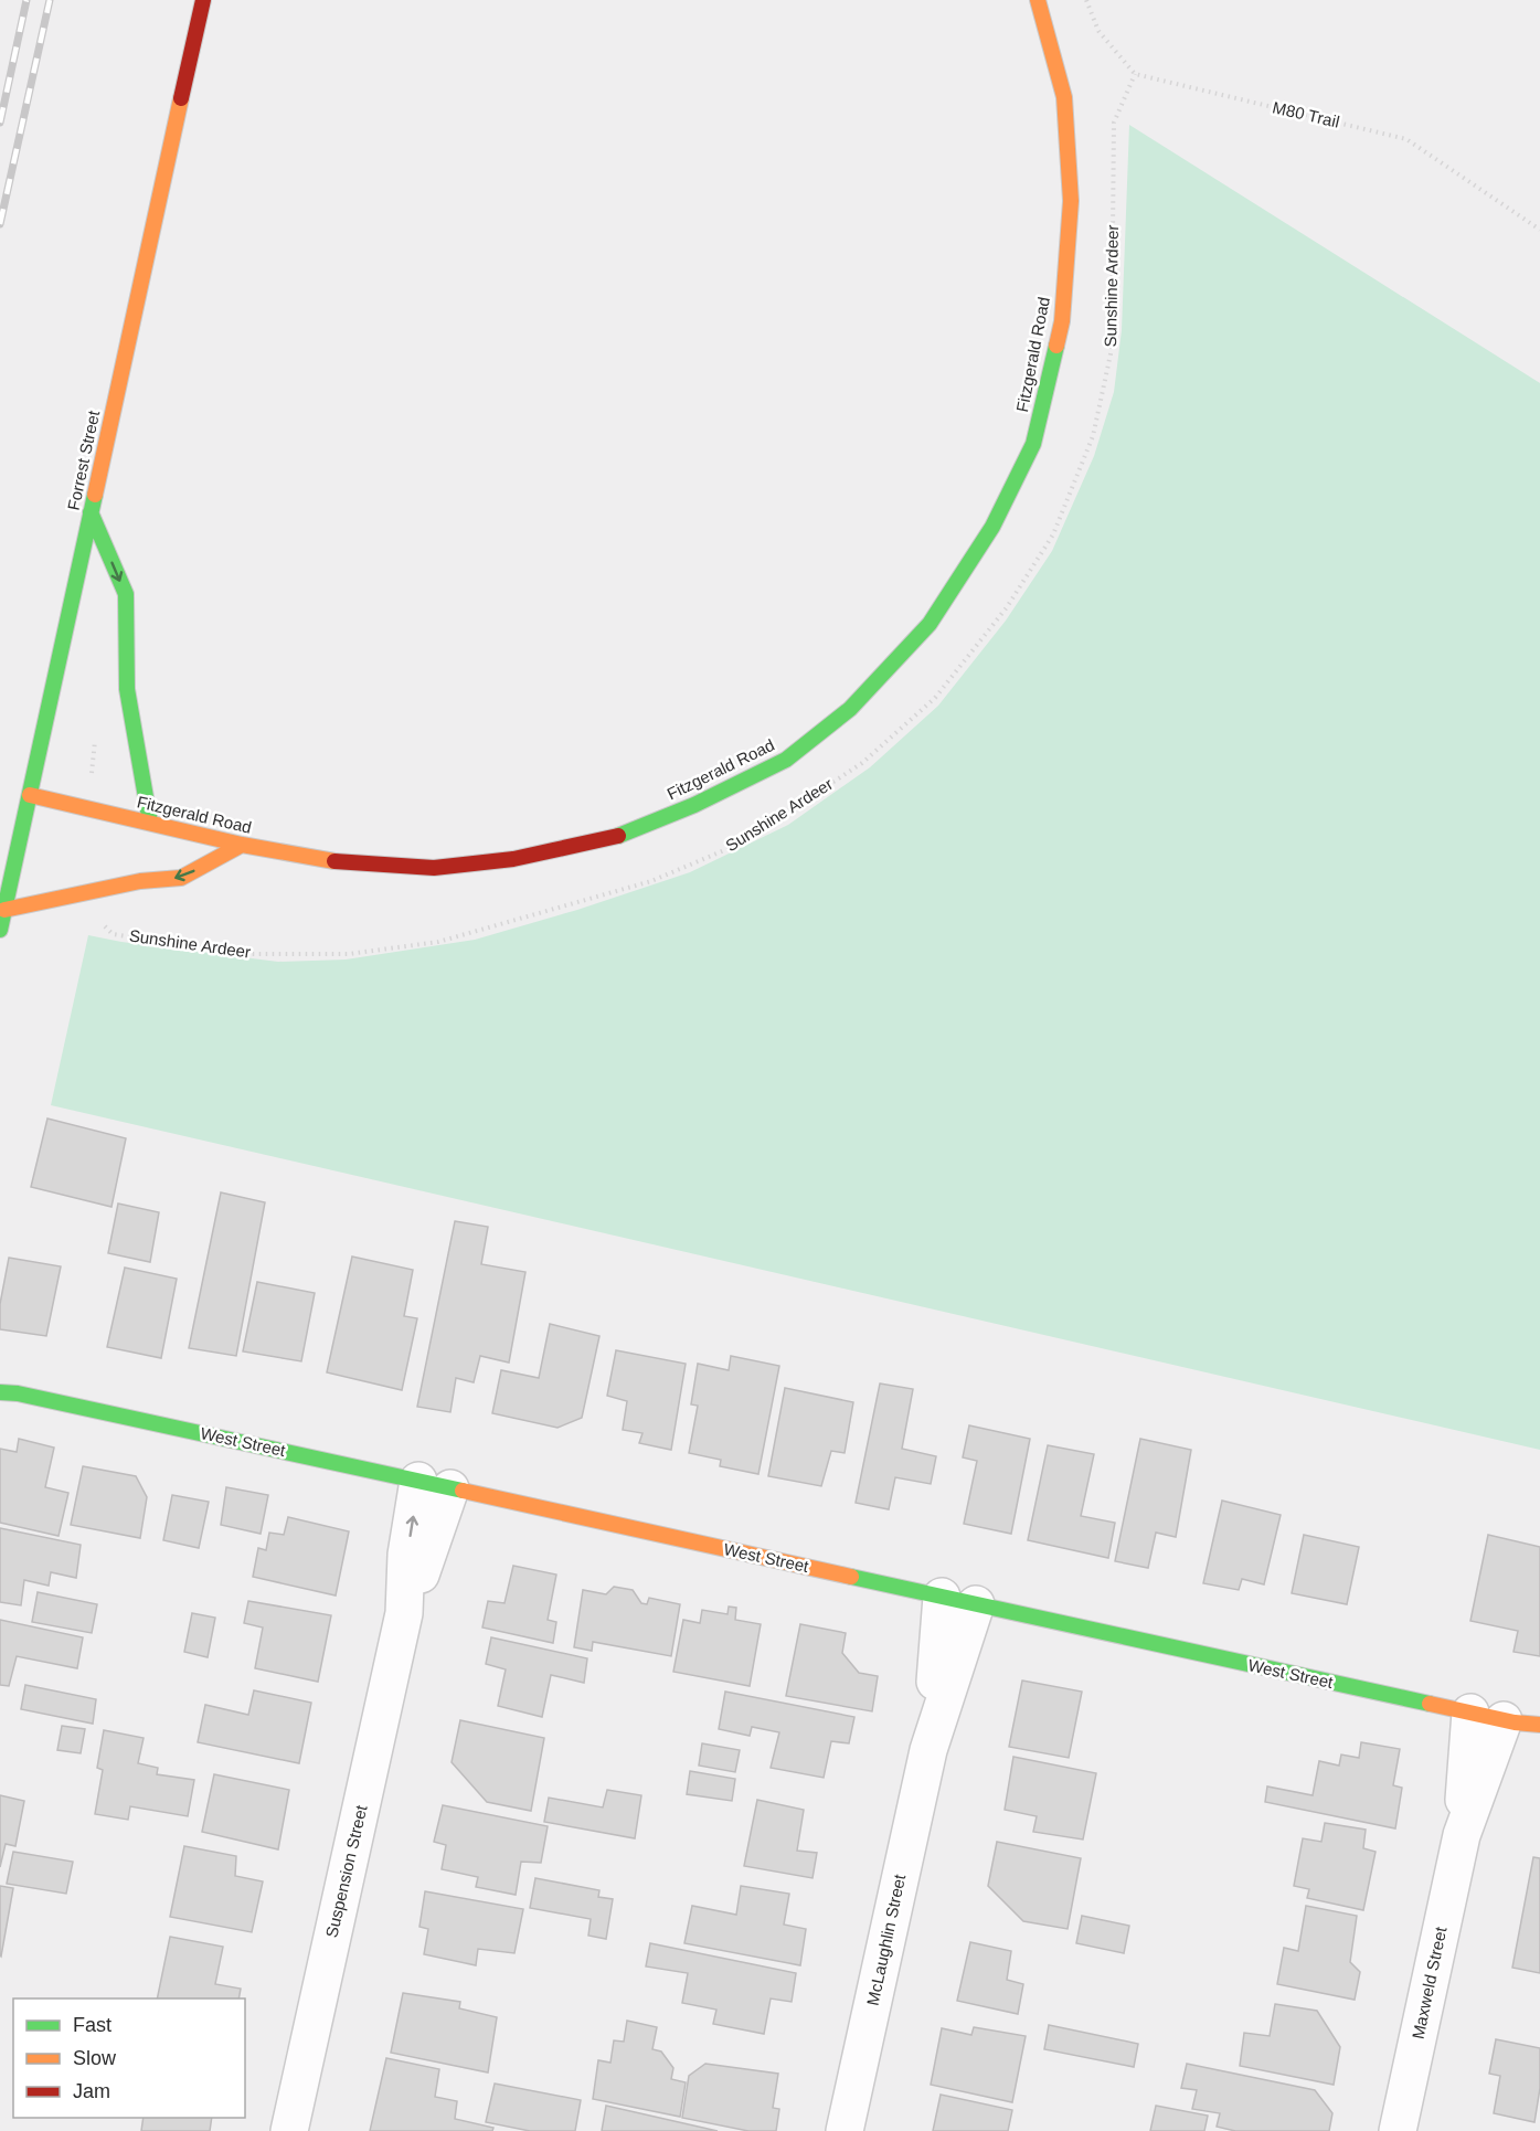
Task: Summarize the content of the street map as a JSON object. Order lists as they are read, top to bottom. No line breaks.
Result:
{"streets":{"street":["Fitzgerald Road","Forrest Street","West Street","Suspension Street","McLaughlin Street","Maxweld Street"],"path":["M80 Trail","Sunshine Ardeer"]},"crossings":[["M80 Trail","Sunshine Ardeer"],["Fitzgerald Road","Forrest Street"],["West Street","Suspension Street"],["West Street","McLaughlin Street"],["West Street","Maxweld Street"]],"legend":["Fast","Slow","Jam"]}
